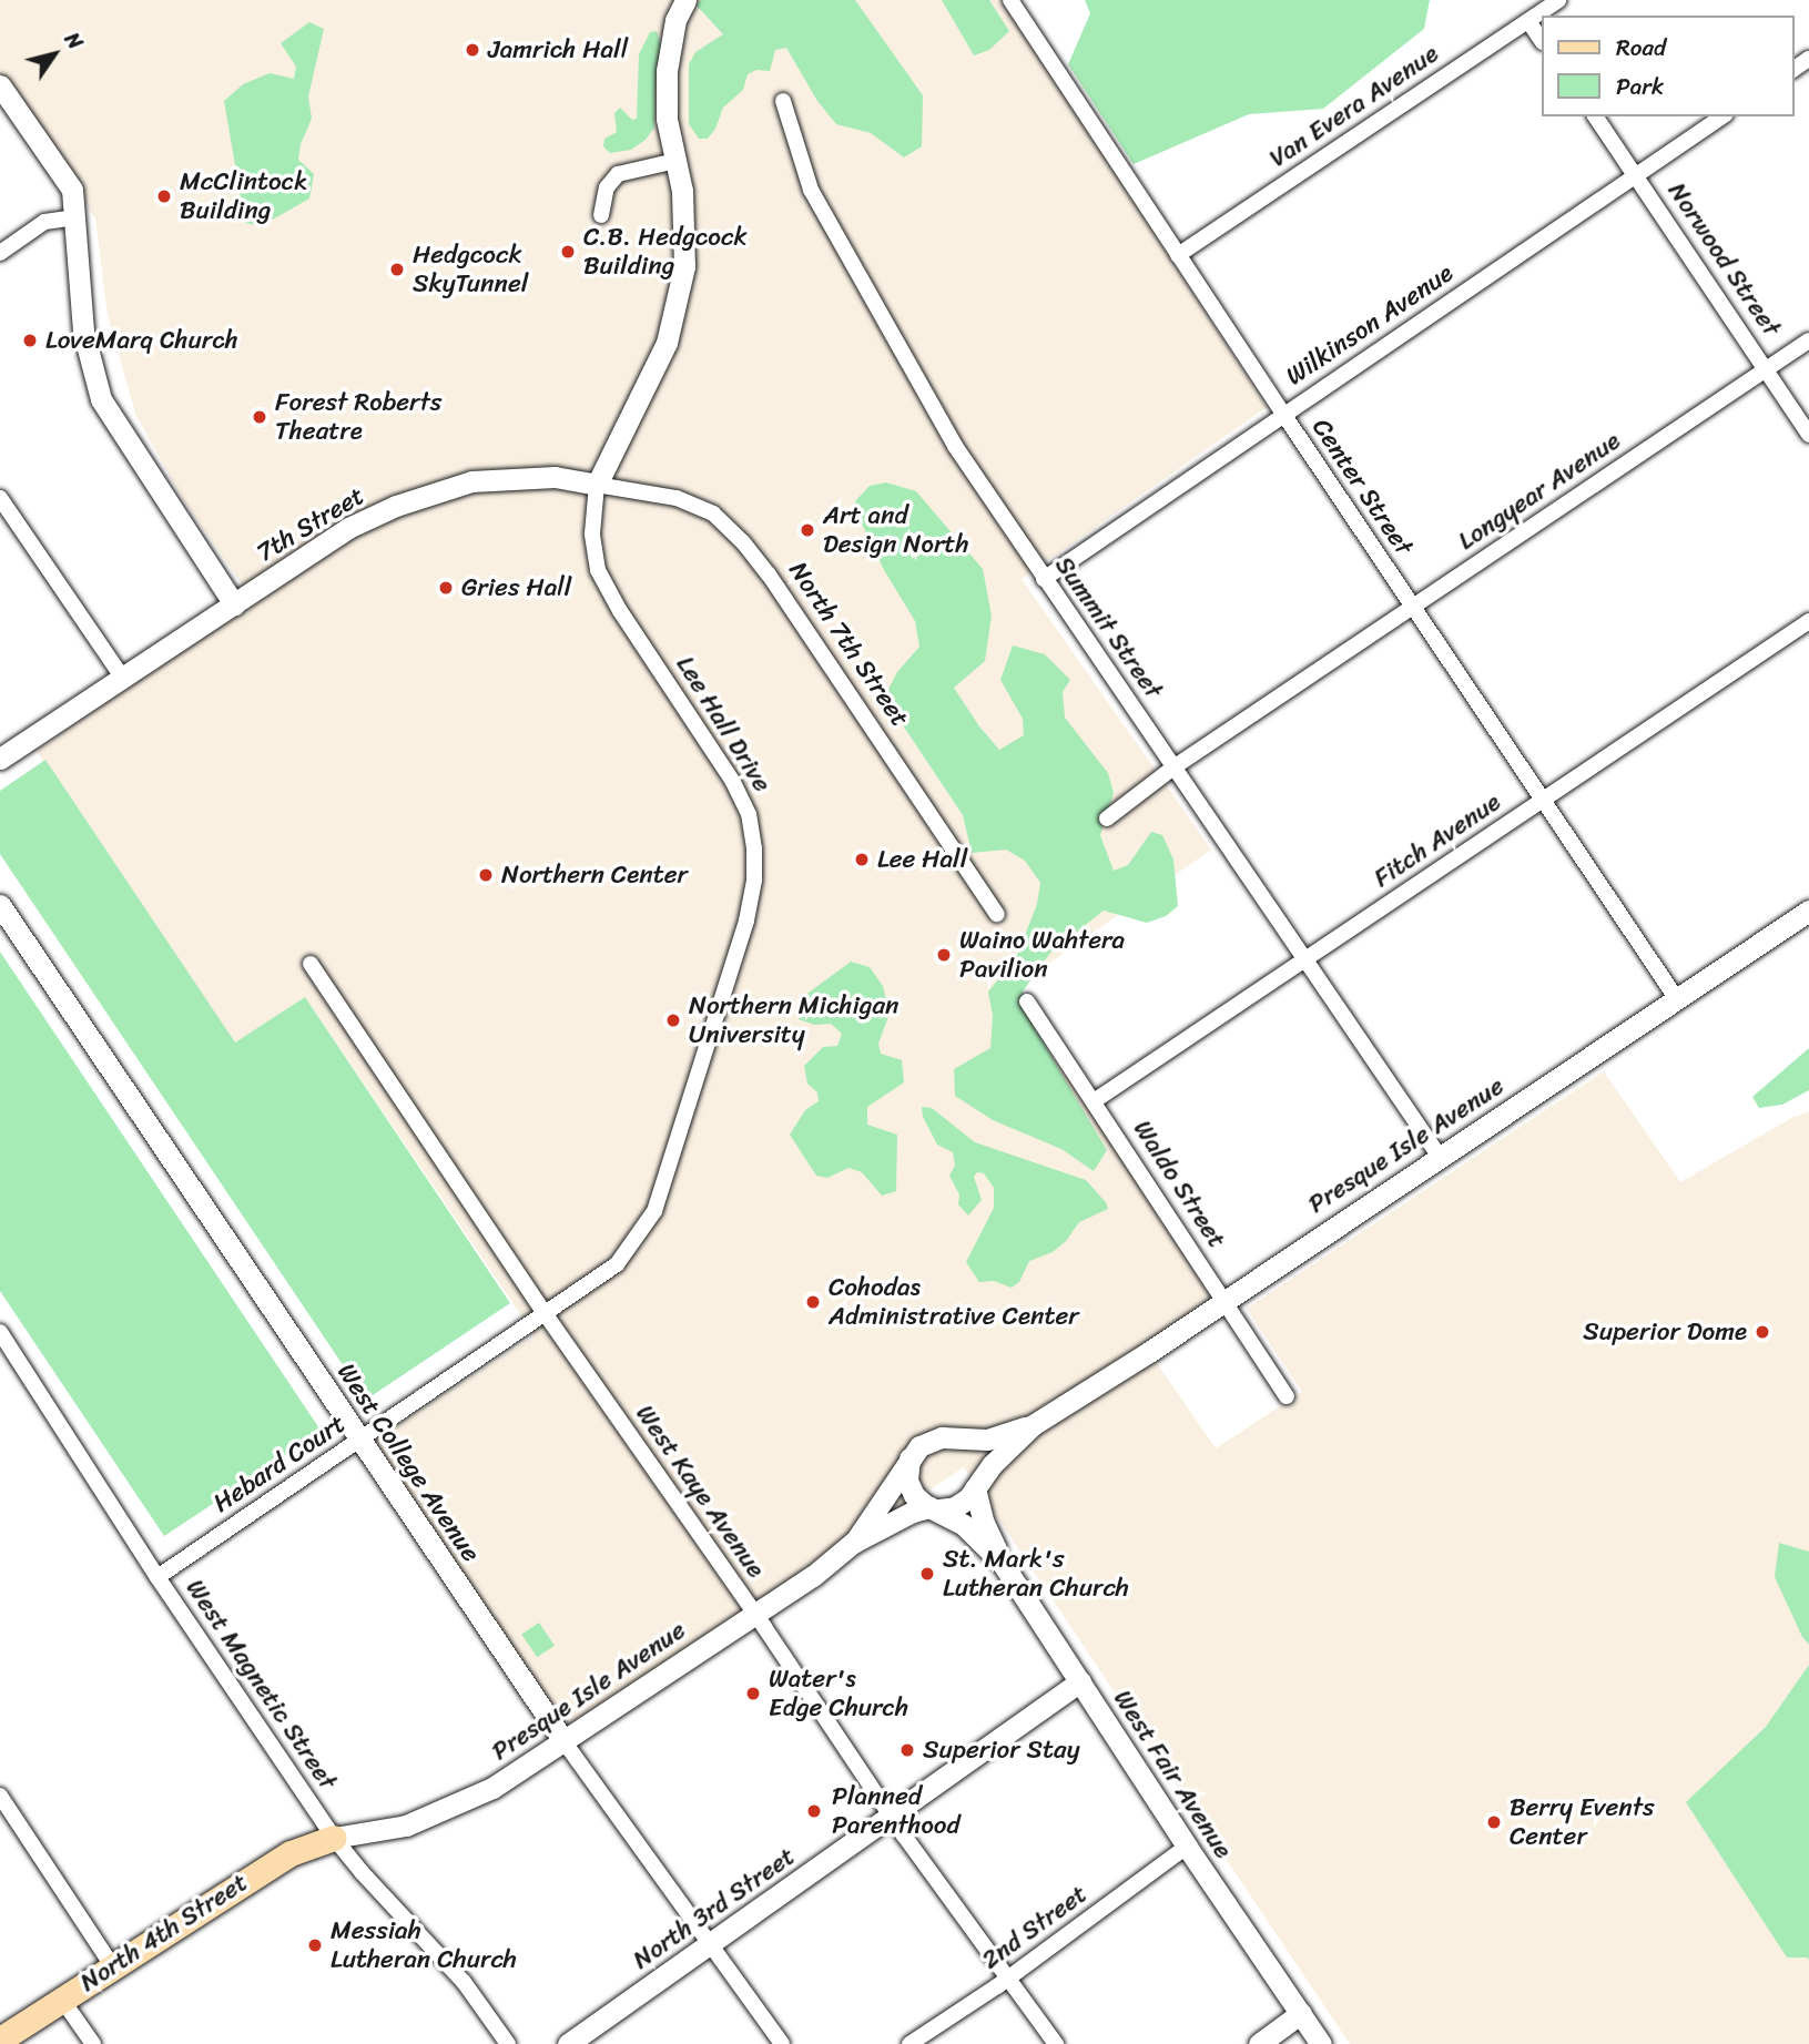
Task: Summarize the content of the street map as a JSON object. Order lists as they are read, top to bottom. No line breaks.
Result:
{"streets":{"main road":["North 4th Street"],"street":["Van Evera Avenue","Norwood Street","Wilkinson Avenue","Center Street","Longyear Avenue","7th Street","Summit Street","North 7th Street","Lee Hall Drive","Fitch Avenue","Presque Isle Avenue","Waldo Street","West College Avenue","Hebard Court","West Kaye Avenue","West Magnetic Street","West Fair Avenue","North 3rd Street","2nd Street"]},"crossings":[["Van Evera Avenue","Center Street"],["Norwood Street","Wilkinson Avenue"],["Norwood Street","Longyear Avenue"],["Wilkinson Avenue","Center Street"],["Wilkinson Avenue","Summit Street"],["Center Street","Longyear Avenue"],["Center Street","Fitch Avenue"],["Center Street","Presque Isle Avenue"],["Longyear Avenue","Summit Street"],["7th Street","North 7th Street"],["7th Street","Lee Hall Drive"],["Summit Street","Fitch Avenue"],["Summit Street","Presque Isle Avenue"],["North 7th Street","Lee Hall Drive"],["Lee Hall Drive","Hebard Court"],["Lee Hall Drive","West Kaye Avenue"],["Fitch Avenue","Waldo Street"],["Presque Isle Avenue","Waldo Street"],["Presque Isle Avenue","West College Avenue"],["Presque Isle Avenue","West Kaye Avenue"],["Presque Isle Avenue","West Magnetic Street"],["Presque Isle Avenue","West Fair Avenue"],["Presque Isle Avenue","North 4th Street"],["West College Avenue","Hebard Court"],["West College Avenue","North 3rd Street"],["Hebard Court","West Kaye Avenue"],["Hebard Court","West Magnetic Street"],["West Kaye Avenue","North 3rd Street"],["West Kaye Avenue","2nd Street"],["West Magnetic Street","North 4th Street"],["West Fair Avenue","North 3rd Street"],["West Fair Avenue","2nd Street"]],"places":["Jamrich Hall","McClintock Building","C.B. Hedgcock Building","Hedgcock SkyTunnel","LoveMarq Church","Forest Roberts Theatre","Art and Design North","Gries Hall","Lee Hall","Northern Center","Waino Wahtera Pavilion","Northern Michigan University","Cohodas Administrative Center","Superior Dome","St. Mark's Lutheran Church","Water's Edge Church","Superior Stay","Planned Parenthood","Berry Events Center","Messiah Lutheran Church"],"legend":["Road","Park"],"north":"top right"}
